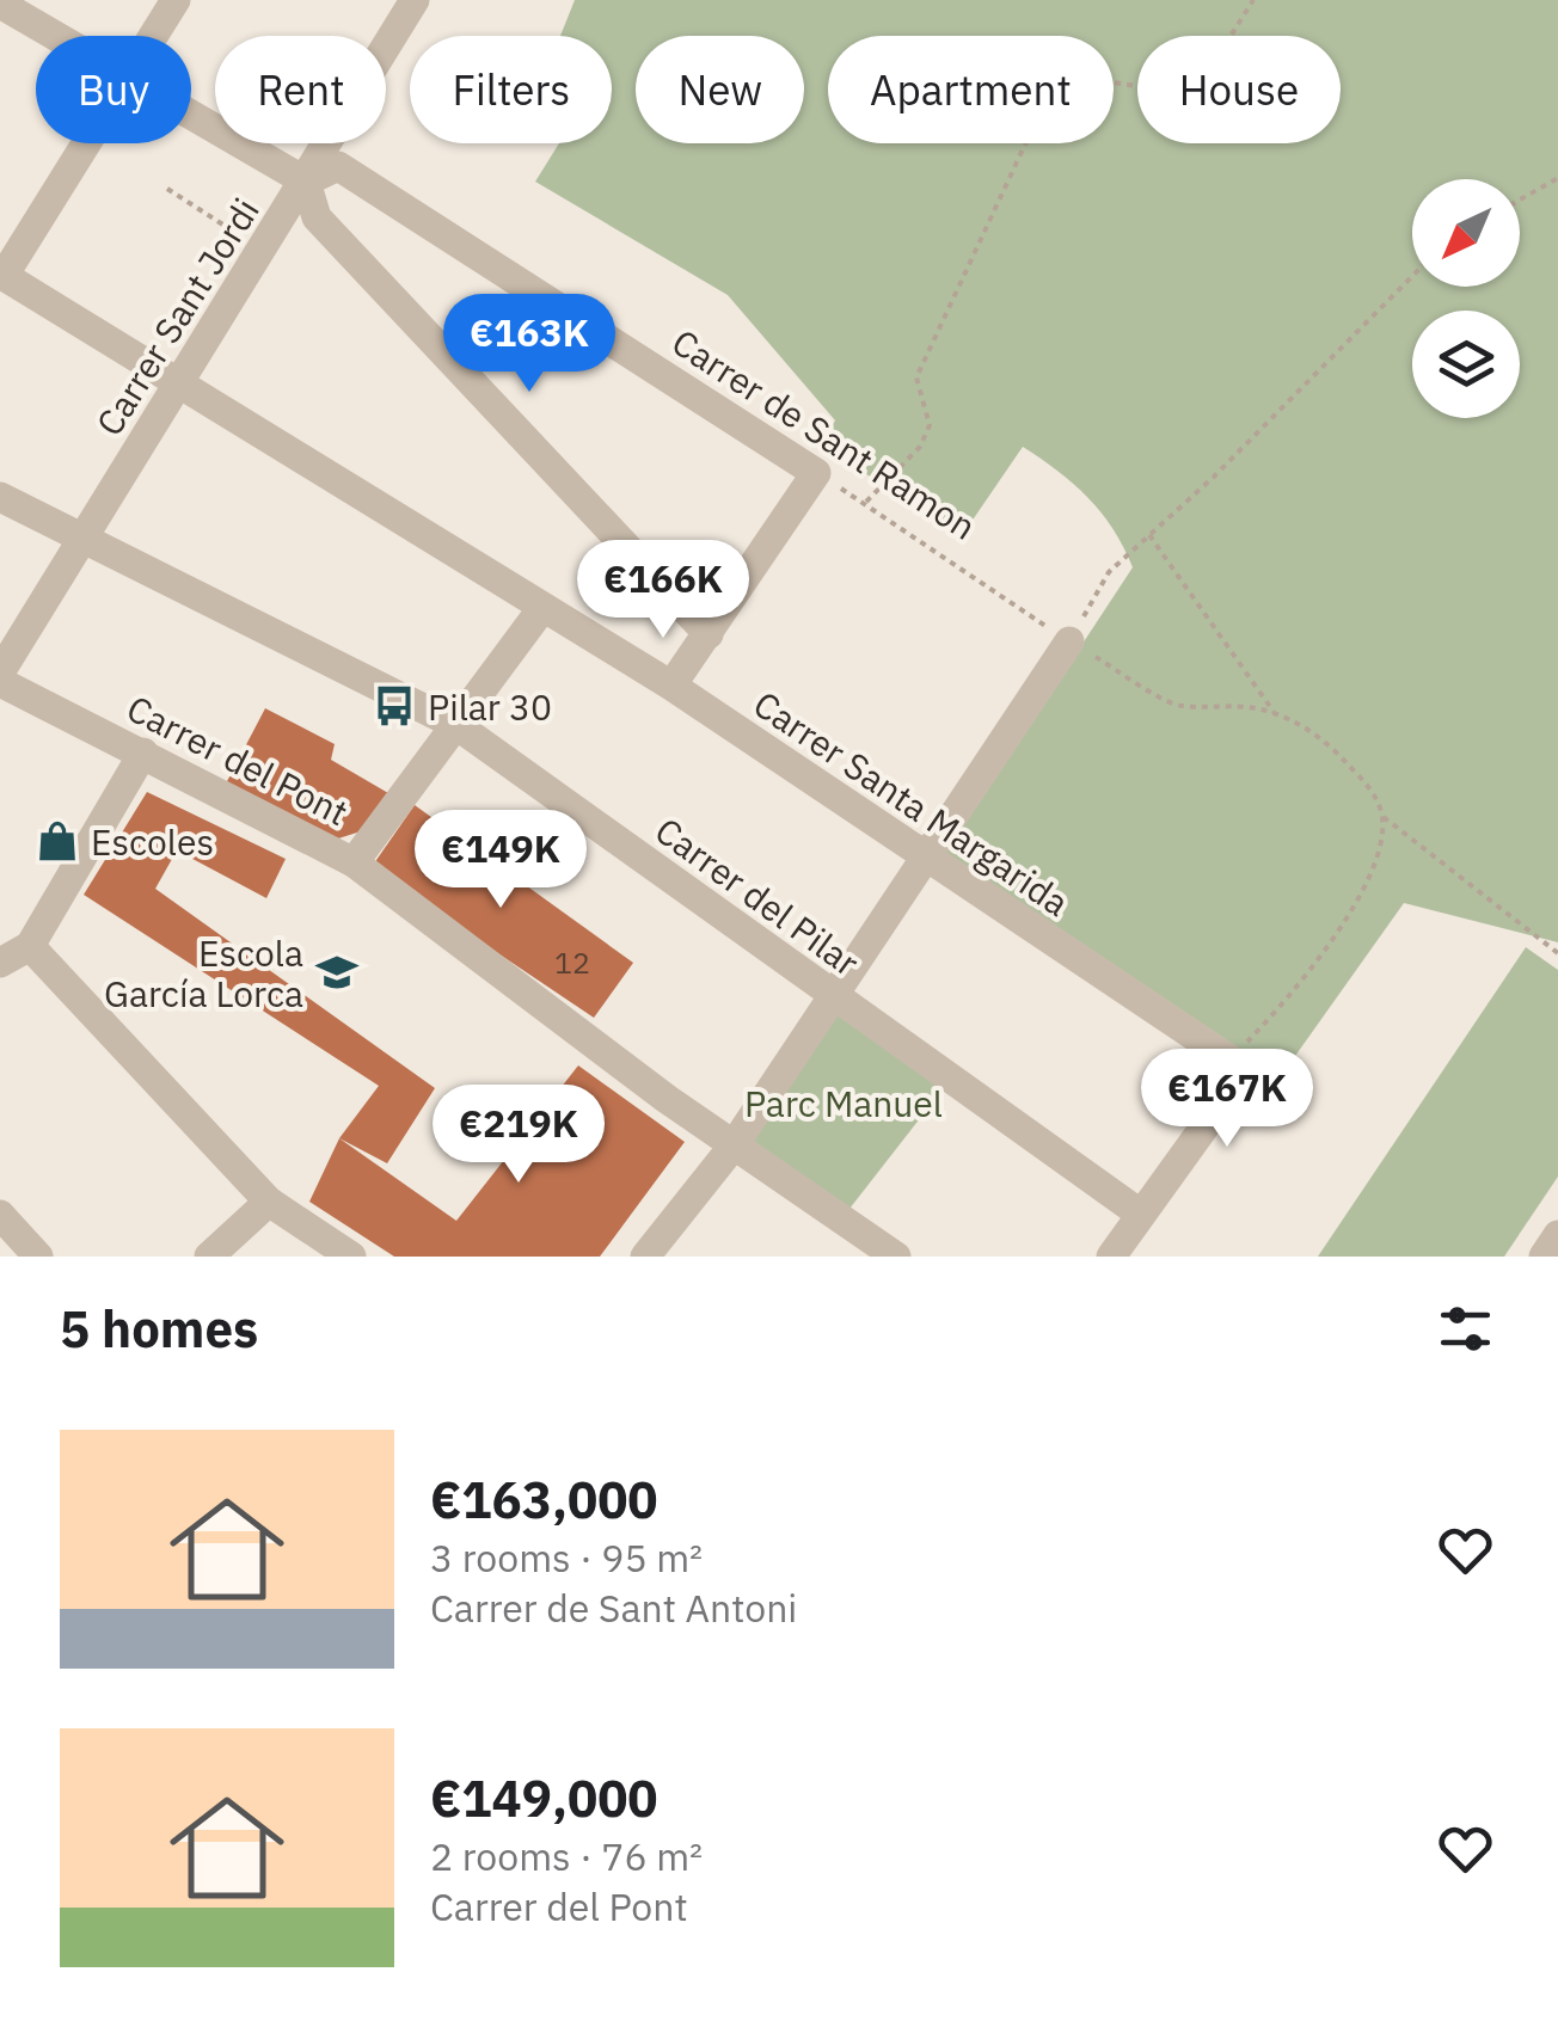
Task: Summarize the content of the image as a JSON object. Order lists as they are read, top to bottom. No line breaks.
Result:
{"streets":{"street":["Carrer Sant Jordi","Carrer de Sant Ramon","Carrer del Pont","Carrer Santa Margarida","Carrer del Pilar"]},"crossings":[["Carrer Sant Jordi","Carrer de Sant Ramon"],["Carrer Sant Jordi","Carrer Santa Margarida"],["Carrer Sant Jordi","Carrer del Pilar"]],"parks":["Parc Manuel"],"places":{"bus stop":["Pilar 30"],"shop":["Escoles"],"school or university":["Escola García Lorca"]},"house_numbers":["12"],"north":"bottom left","page":{"chip":["Buy","Rent","Filters","New","Apartment","House"],"price":["€163K","€166K","€149K","€167K","€219K"],"heading":"5 homes","list":[{"name":"€163,000","note":"3 rooms · 95 m² · Carrer de Sant Antoni"},{"name":"€149,000","note":"2 rooms · 76 m² · Carrer del Pont"}]}}
